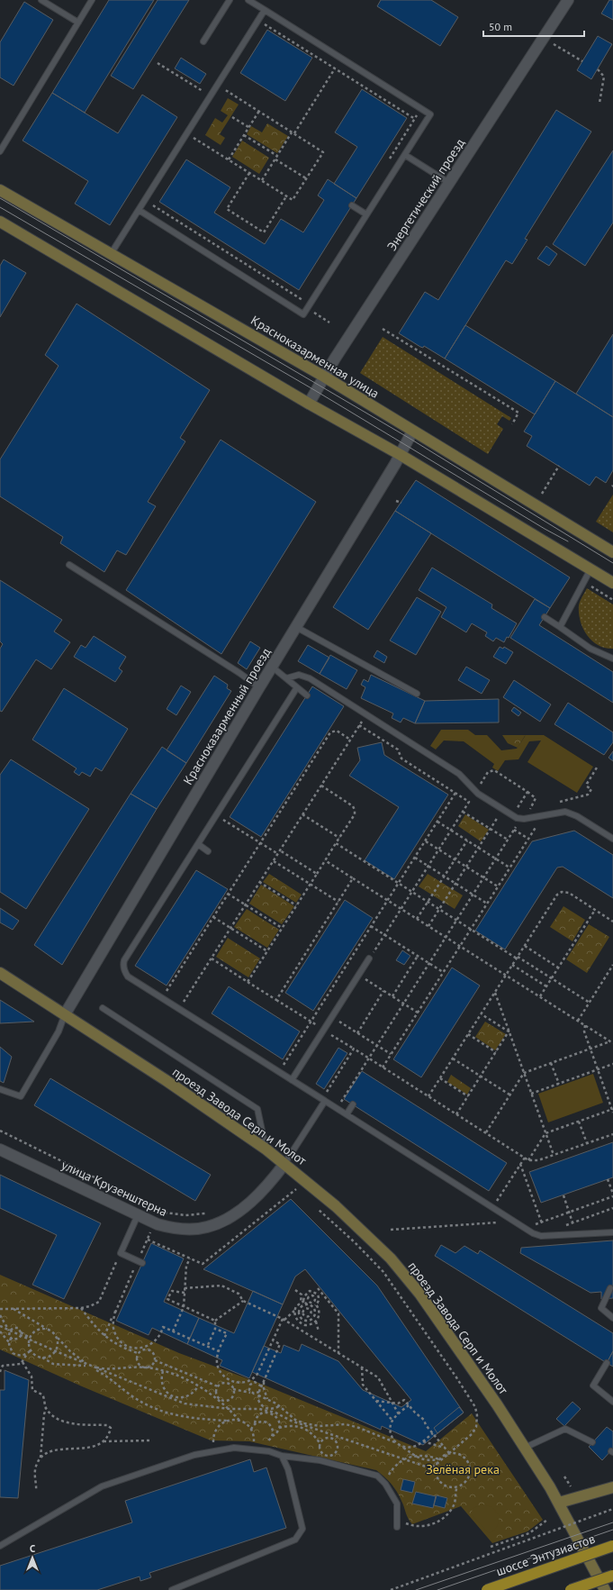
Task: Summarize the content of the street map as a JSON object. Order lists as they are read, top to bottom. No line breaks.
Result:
{"streets":{"main road":["Красноказарменная улица","проезд Завода Серп и Молот","шоссе Энтузиастов"],"street":["Энергетический проезд","Красноказарменный проезд","улица Крузенштерна"]},"crossings":[["Энергетический проезд","Красноказарменная улица"],["Красноказарменная улица","Красноказарменный проезд"],["Красноказарменный проезд","проезд Завода Серп и Молот"],["проезд Завода Серп и Молот","улица Крузенштерна"]],"parks":["Зелёная река"],"scale_bar":"50 m","north":"top"}
